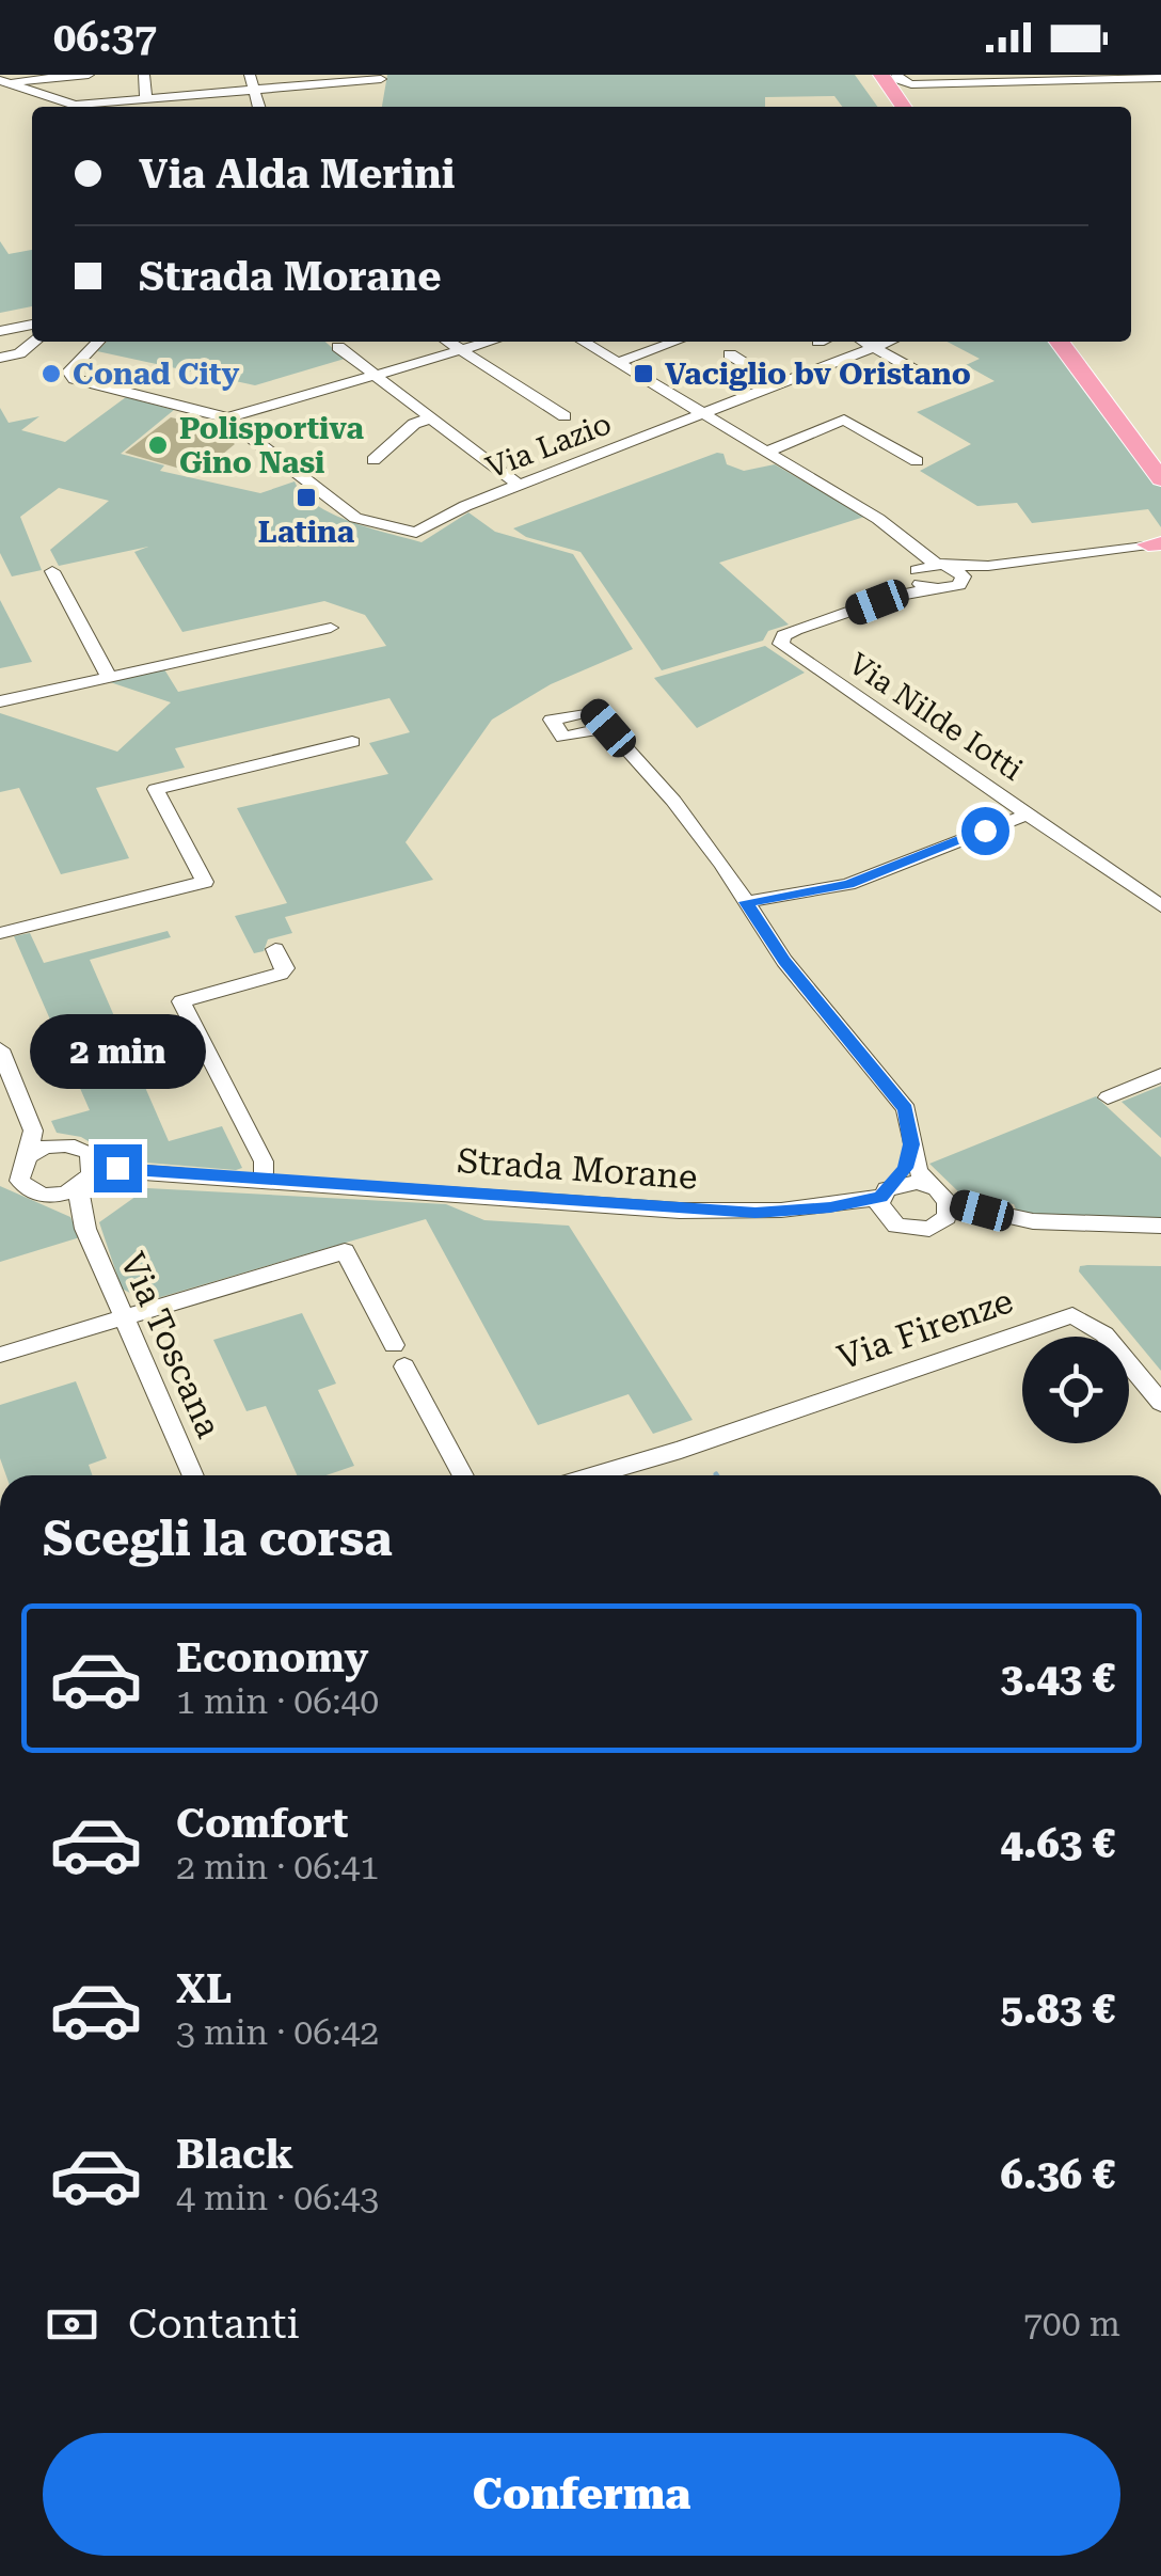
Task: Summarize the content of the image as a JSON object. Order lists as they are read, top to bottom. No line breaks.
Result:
{"streets":{"street":["Via Lazio","Via Nilde Iotti","Strada Morane","Via Firenze","Via Toscana"]},"crossings":[["Strada Morane","Via Toscana"]],"places":{"other":["Conad City","Polisportiva Gino Nasi"],"transit":["Vaciglio bv Oristano","Latina"]},"page":{"status":"06:37","banner":["Via Alda Merini","Strada Morane"],"bubble":"2 min","heading":"Scegli la corsa","list":[{"name":"Economy","note":"1 min · 06:40","value":"3.43 €"},{"name":"Comfort","note":"2 min · 06:41","value":"4.63 €"},{"name":"XL","note":"3 min · 06:42","value":"5.83 €"},{"name":"Black","note":"4 min · 06:43","value":"6.36 €"}],"pay":["Contanti","700 m"],"buttons":"Conferma"}}
